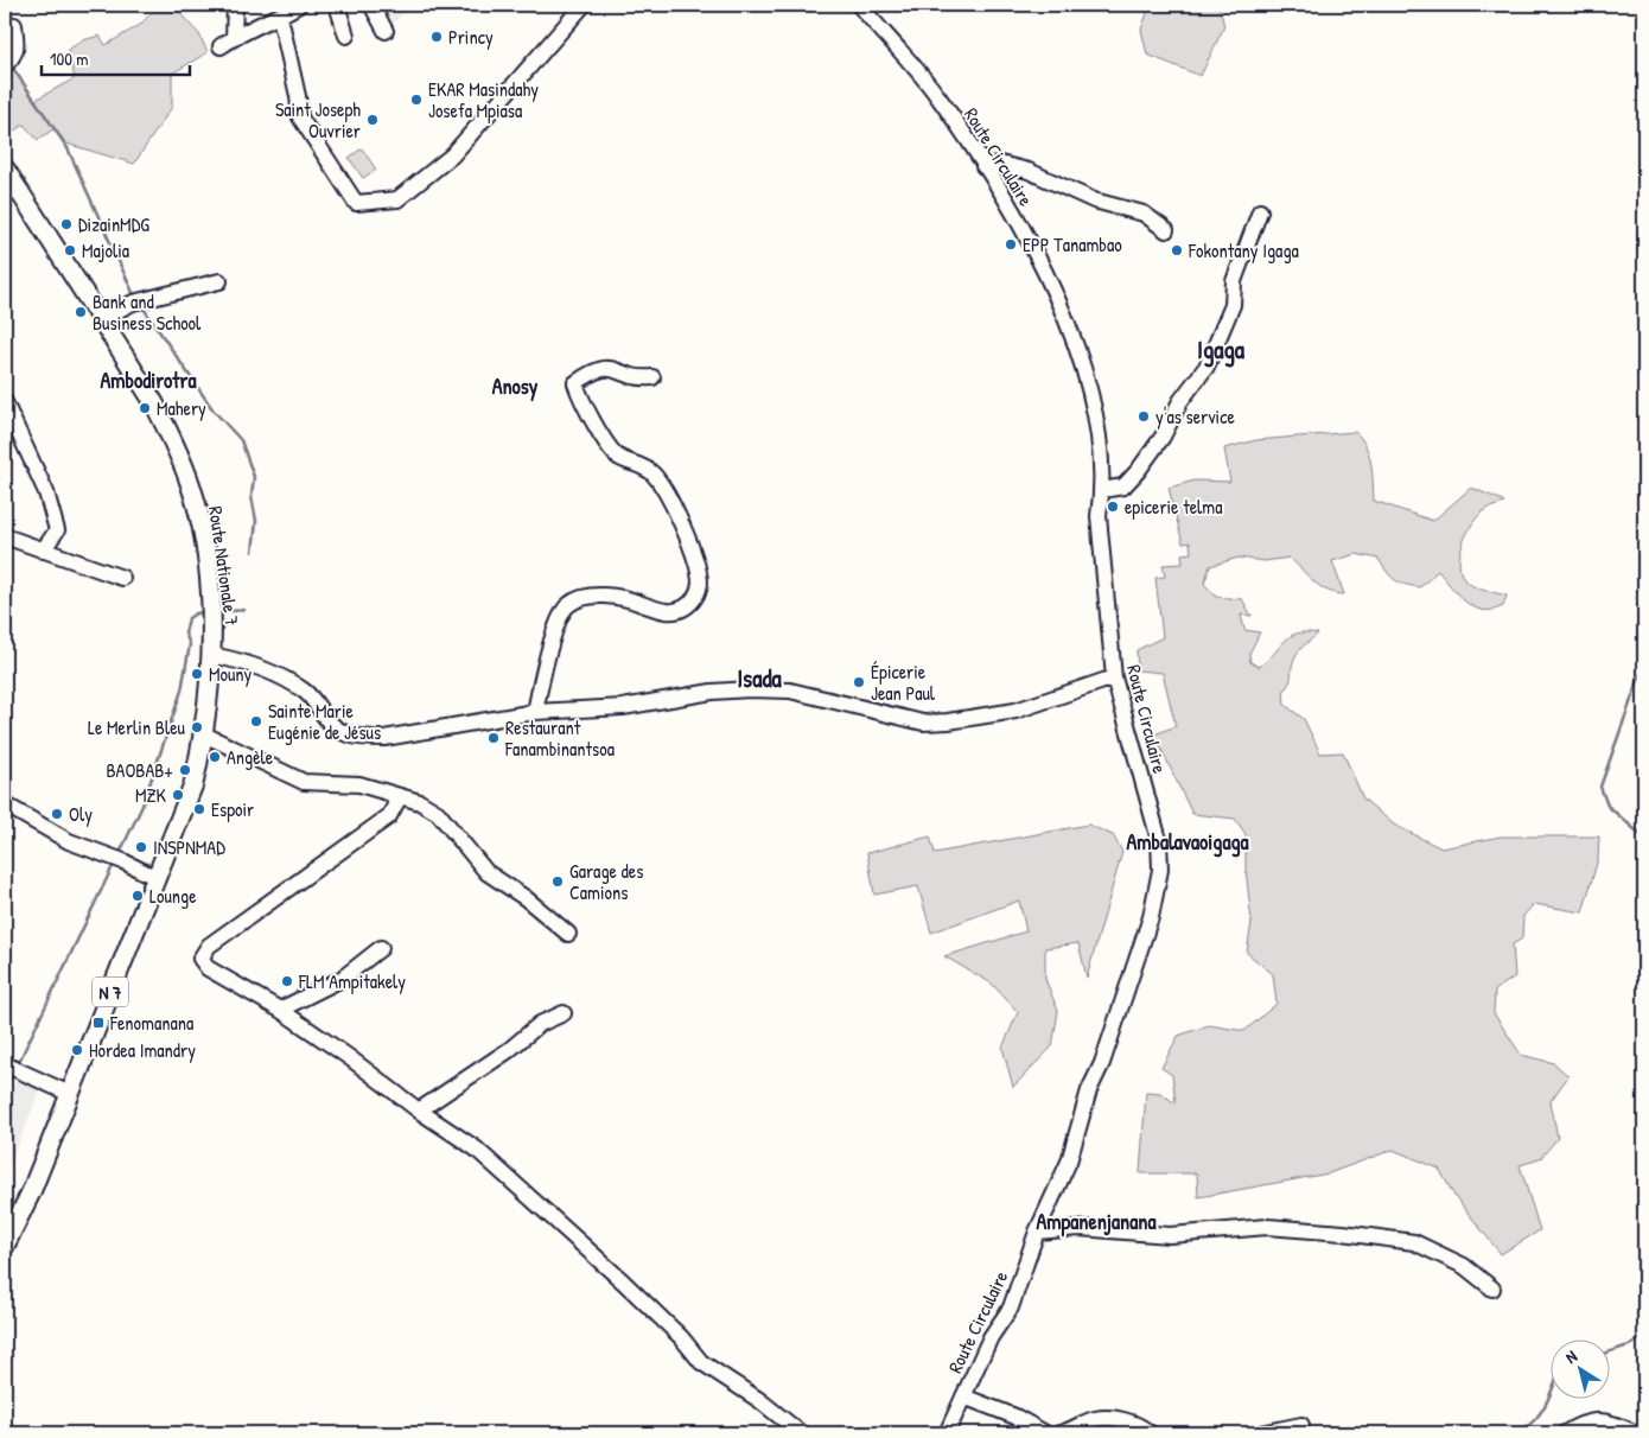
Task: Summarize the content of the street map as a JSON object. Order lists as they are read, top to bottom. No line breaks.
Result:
{"streets":{"main road":["Route Nationale 7","N 7"],"street":["Route Circulaire"]},"crossings":[["Route Nationale 7","N 7"]],"districts":["Igaga","Ambodirotra","Anosy","Isada","Ambalavaoigaga","Ampanenjanana"],"places":{"other":["Princy","EKAR Masindahy Josefa Mpiasa","Saint Joseph Ouvrier","DizainMDG","EPP Tanambao","Majolia","Fokontany Igaga","Bank and Business School","Mahery","y'as service","epicerie telma","Mouny","Épicerie Jean Paul","Sainte Marie Eugénie de Jésus","Le Merlin Bleu","Restaurant Fanambinantsoa","Angèle","BAOBAB+","MZK","Espoir","Oly","INSPNMAD","Garage des Camions","Lounge","FLM Ampitakely","Hordea Imandry"],"transit":["Fenomanana"]},"scale_bar":"100 m","north":"top left"}
